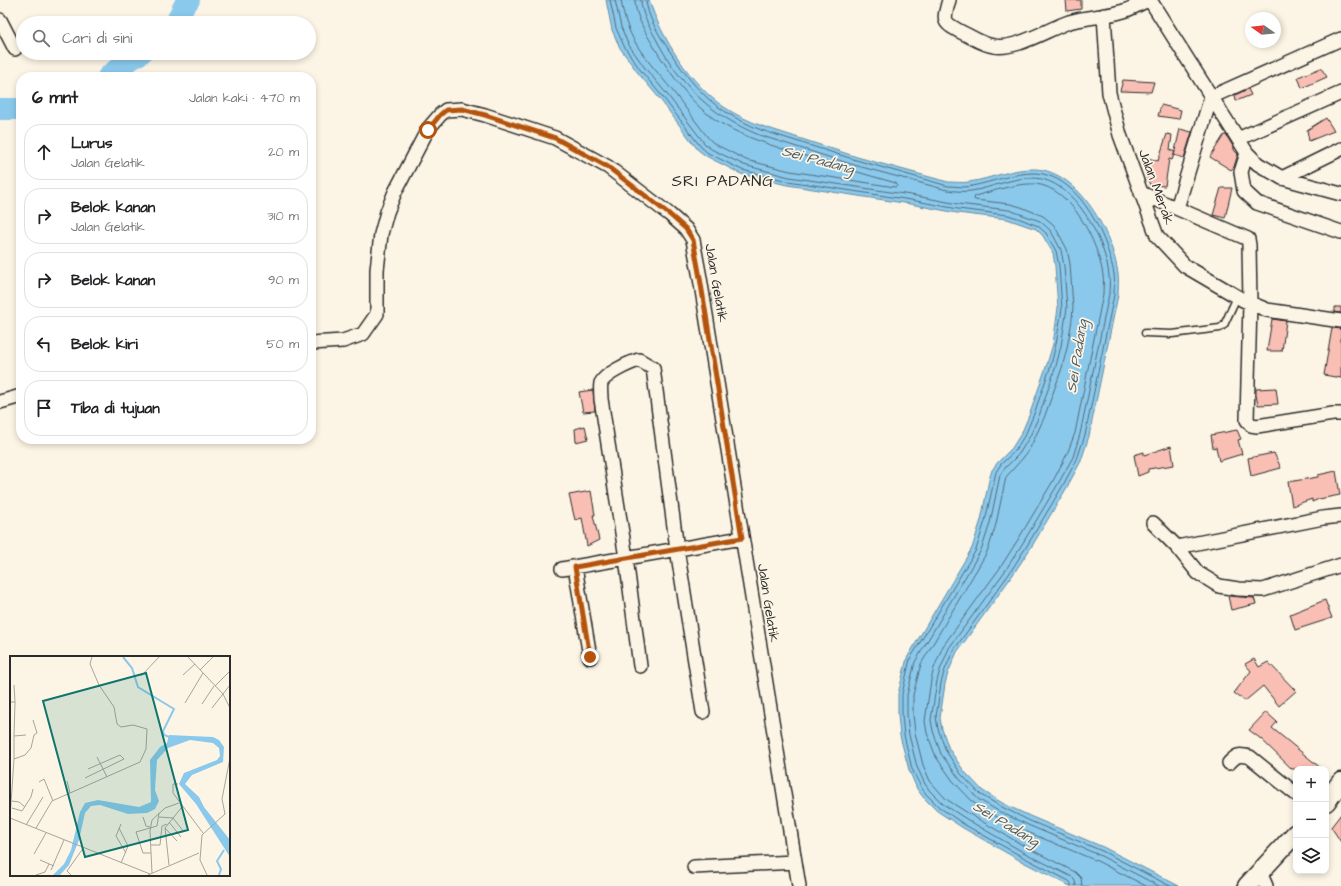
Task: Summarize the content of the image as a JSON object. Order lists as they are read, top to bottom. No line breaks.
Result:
{"streets":{"street":["Jalan Merak","Jalan Gelatik"]},"districts":["SRI PADANG"],"water":["Sei Padang"],"north":"left","page":{"search":"Cari di sini","heading":["6 mnt","Jalan kaki · 470 m"],"list":[["Lurus","Jalan Gelatik","20 m"],["Belok kanan","Jalan Gelatik","310 m"],["Belok kanan","90 m"],["Belok kiri","50 m"],"Tiba di tujuan"],"map_buttons":["+","−"]}}
